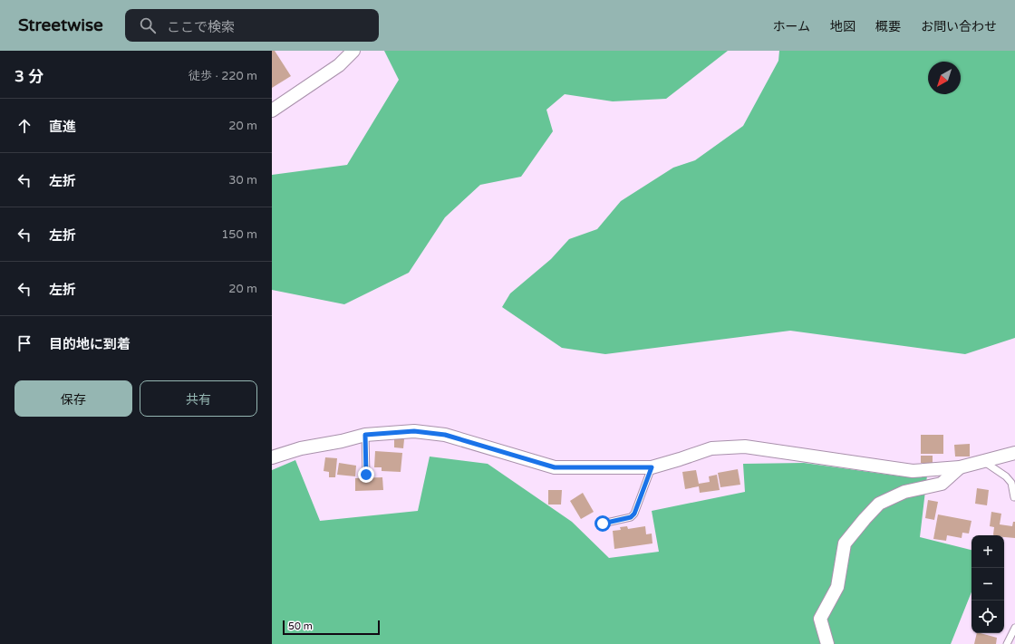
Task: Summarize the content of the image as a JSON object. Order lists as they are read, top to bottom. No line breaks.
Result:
{"scale_bar":"50 m","north":"bottom left","page":{"header":"Streetwise","search":"ここで検索","nav":["ホーム","地図","概要","お問い合わせ"],"heading":["3 分","徒歩 · 220 m"],"list":[["直進","20 m"],["左折","30 m"],["左折","150 m"],["左折","20 m"],"目的地に到着"],"buttons":["保存","共有"],"map_buttons":["+","−"],"scale":"50 m"}}
